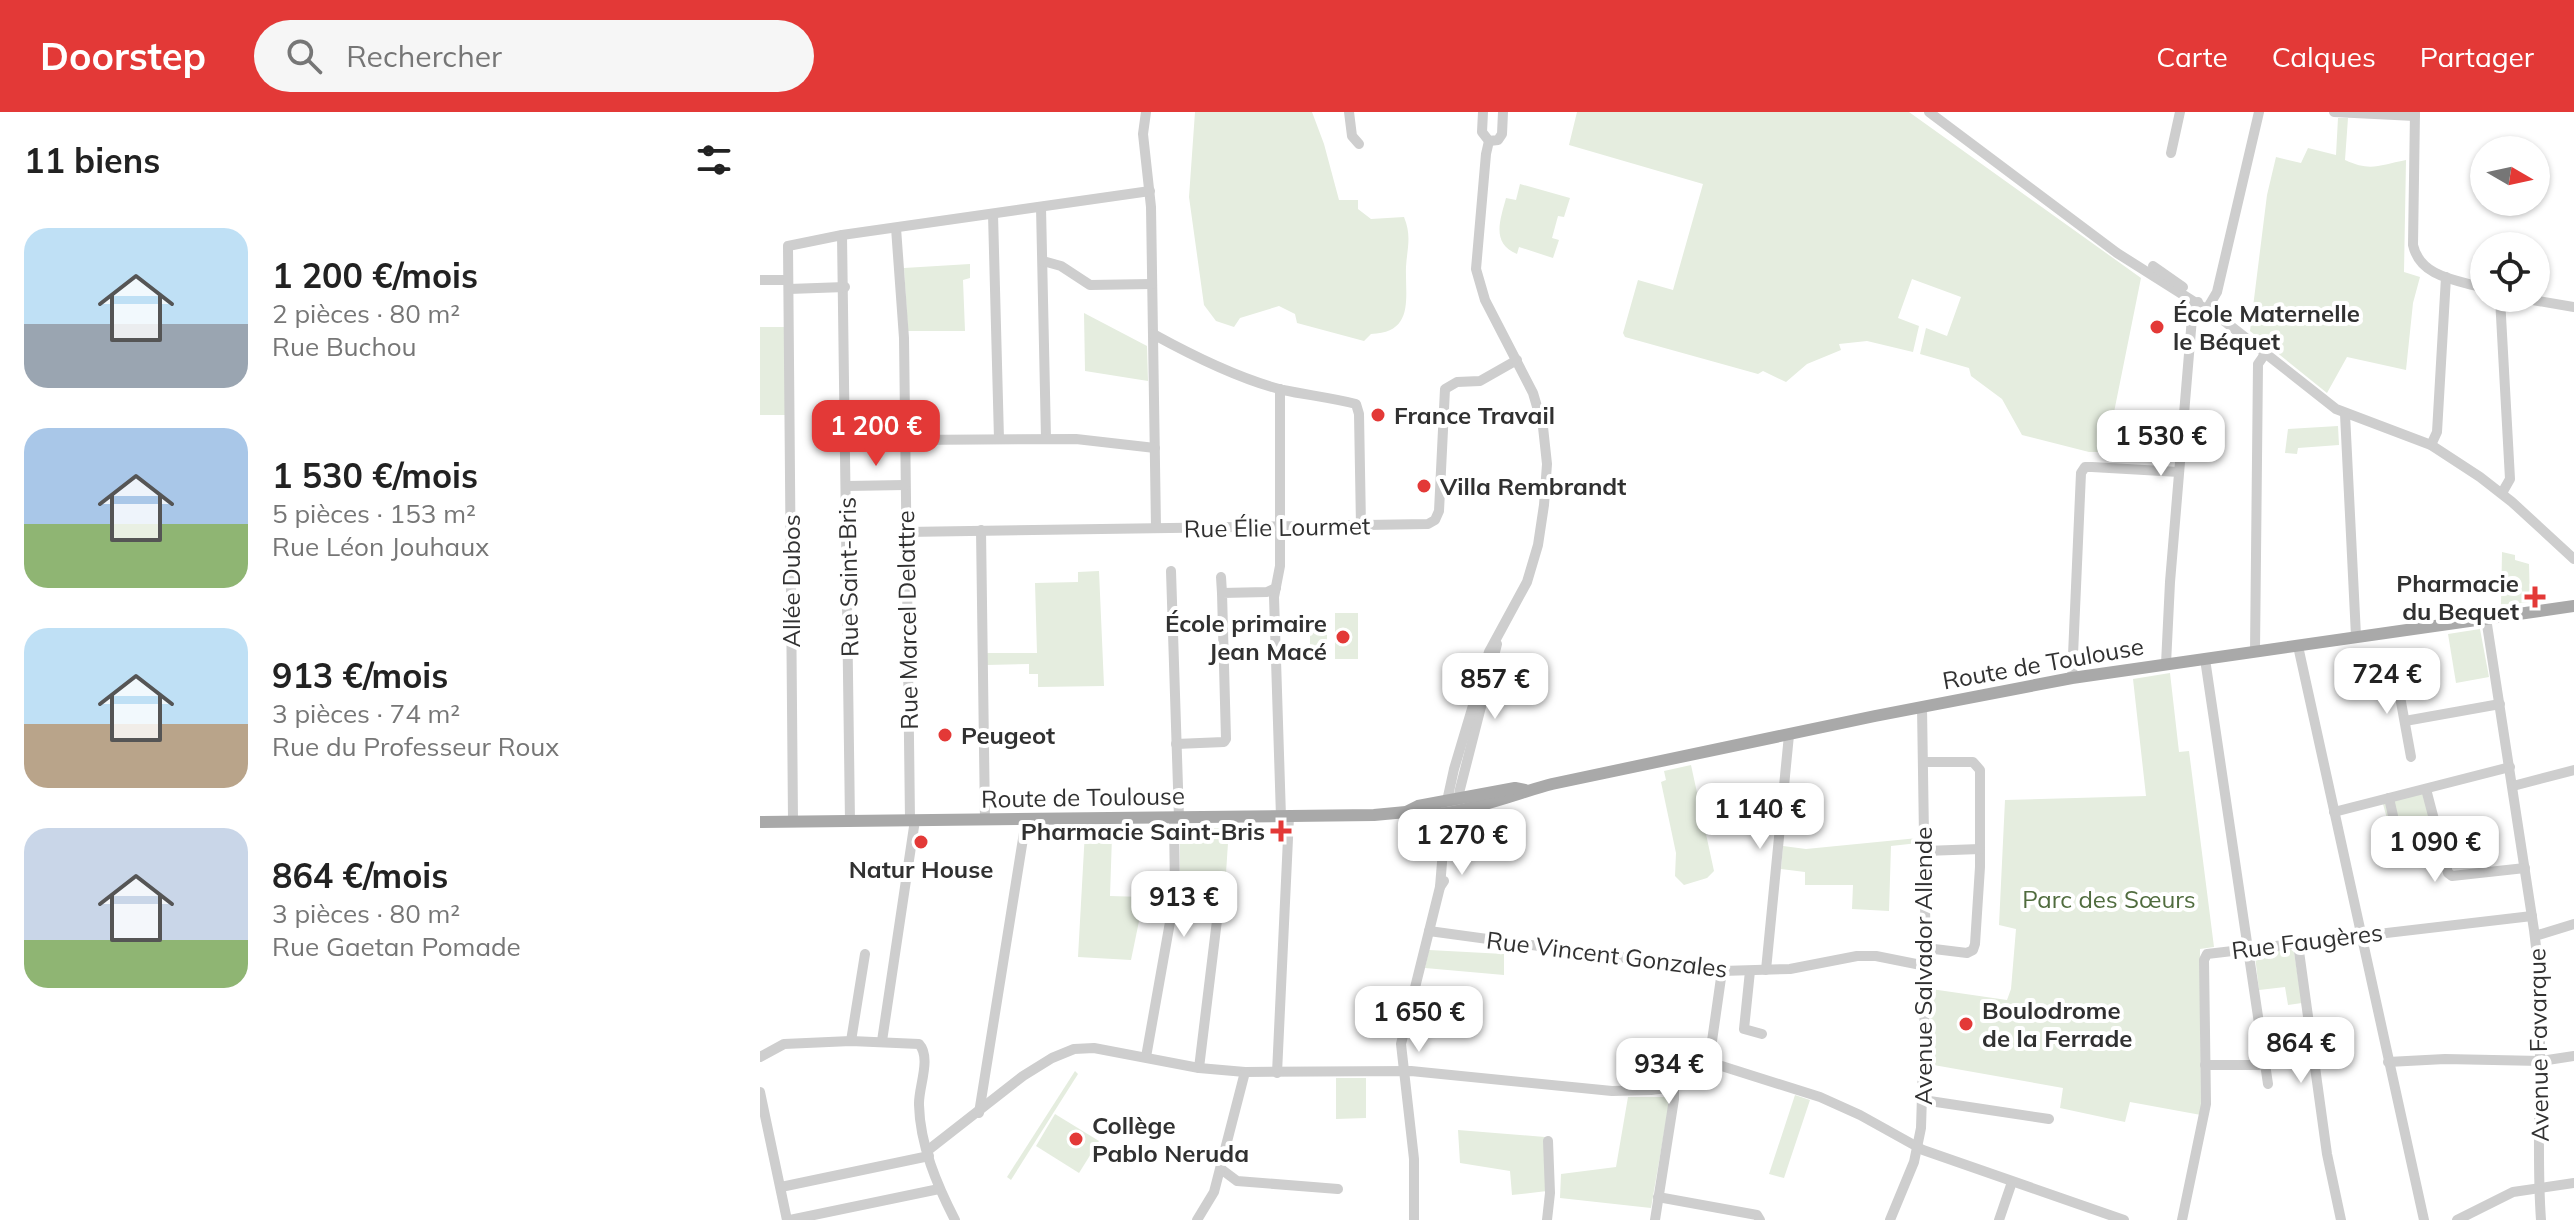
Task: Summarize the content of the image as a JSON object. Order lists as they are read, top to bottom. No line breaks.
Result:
{"streets":{"main road":["Route de Toulouse"],"street":["Rue Élie Lourmet","Rue Saint-Bris","Allée Dubos","Rue Marcel Delattre","Rue Faugères","Rue Vincent Gonzales","Avenue Salvador Allende","Avenue Favarque"]},"crossings":[["Rue Élie Lourmet","Rue Marcel Delattre"],["Rue Saint-Bris","Allée Dubos"],["Rue Saint-Bris","Route de Toulouse"],["Allée Dubos","Route de Toulouse"],["Rue Marcel Delattre","Route de Toulouse"],["Route de Toulouse","Avenue Salvador Allende"],["Route de Toulouse","Avenue Favarque"],["Rue Faugères","Avenue Favarque"],["Rue Vincent Gonzales","Avenue Salvador Allende"]],"parks":["Parc des Sœurs"],"places":{"other":["École Maternelle le Béquet","France Travail","Villa Rembrandt","École primaire Jean Macé","Peugeot","Natur House","Boulodrome de la Ferrade","Collège Pablo Neruda"],"health":["Pharmacie du Bequet","Pharmacie Saint-Bris"]},"north":"right","page":{"header":"Doorstep","search":"Rechercher","nav":["Carte","Calques","Partager"],"heading":"11 biens","list":[{"name":"1 200 €/mois","note":"2 pièces · 80 m² · Rue Buchou"},{"name":"1 530 €/mois","note":"5 pièces · 153 m² · Rue Léon Jouhaux"},{"name":"913 €/mois","note":"3 pièces · 74 m² · Rue du Professeur Roux"},{"name":"864 €/mois","note":"3 pièces · 80 m² · Rue Gaetan Pomade"}],"price":["1 200 €","1 530 €","724 €","857 €","1 140 €","1 270 €","1 090 €","913 €","1 650 €","864 €","934 €"]}}
